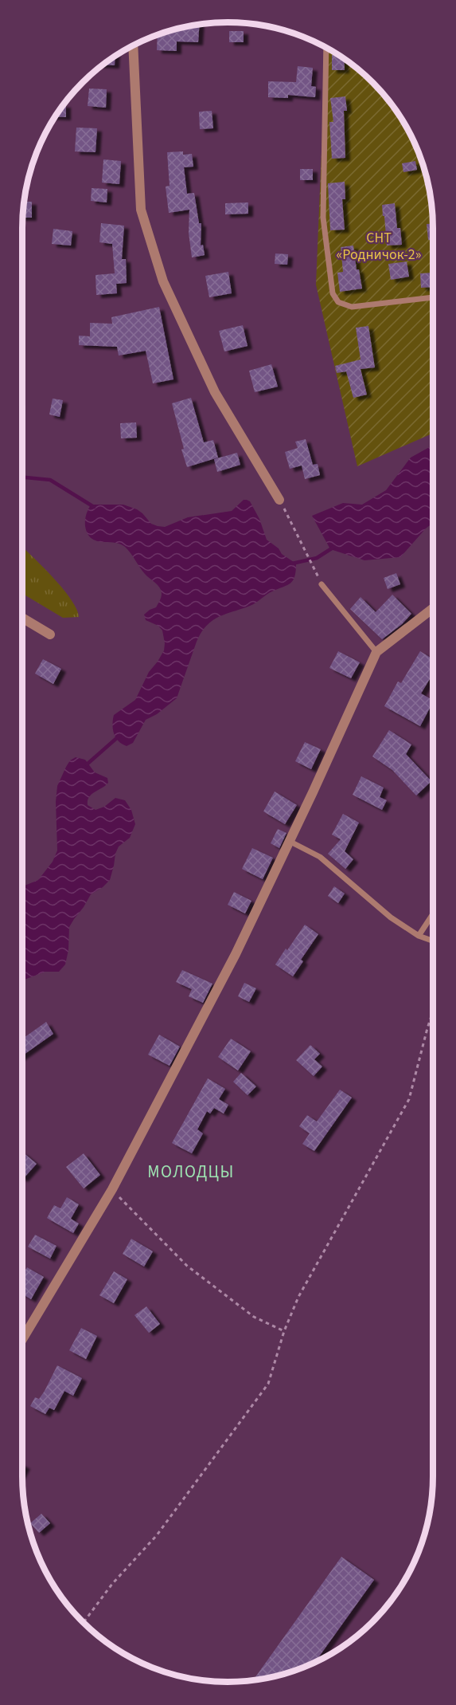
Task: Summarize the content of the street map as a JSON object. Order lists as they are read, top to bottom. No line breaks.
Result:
{"districts":["МОЛОДЦЫ"],"parks":["СНТ «Родничок-2»"]}
